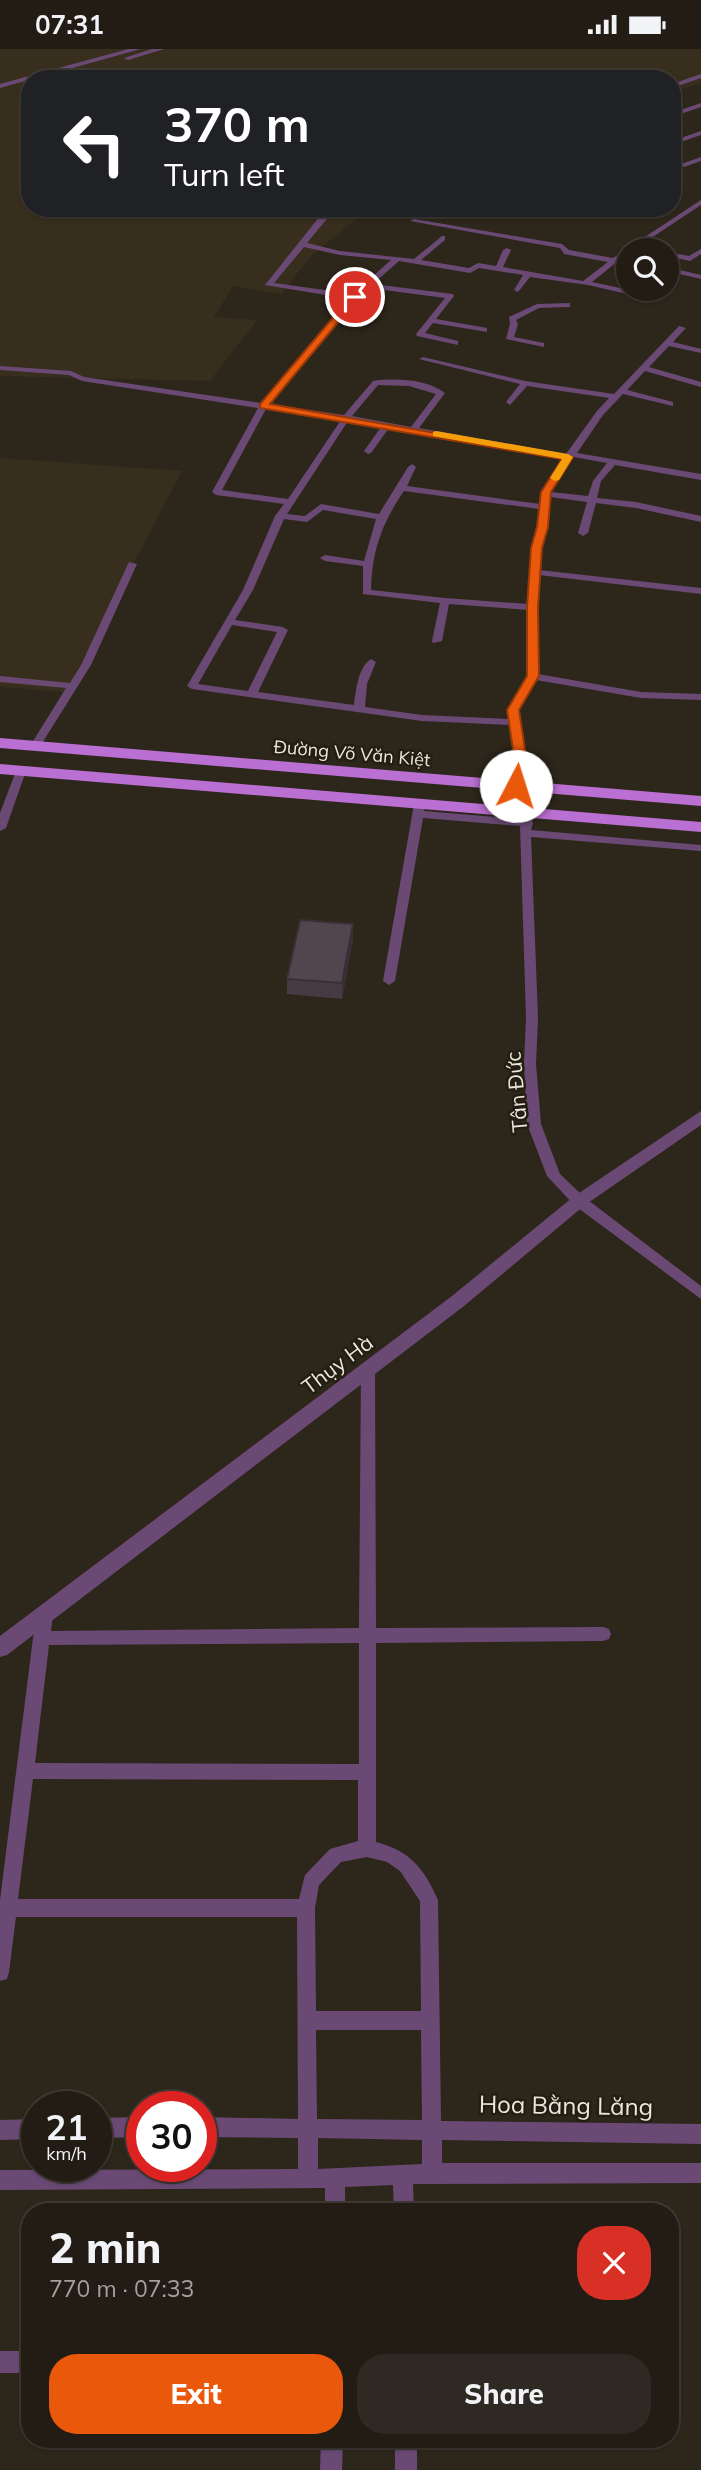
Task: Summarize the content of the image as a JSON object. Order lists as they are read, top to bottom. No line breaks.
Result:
{"streets":{"highway":["Đường Võ Văn Kiệt"],"street":["Tân Đức","Thụy Hà","Hoa Bằng Lăng"]},"crossings":[["Tân Đức","Thụy Hà"]],"page":{"status":"07:31","turn":["370 m","Turn left"],"speed":"21 km/h","limit":"30","heading":["2 min","770 m · 07:33"],"buttons":["Exit","Share"]}}
